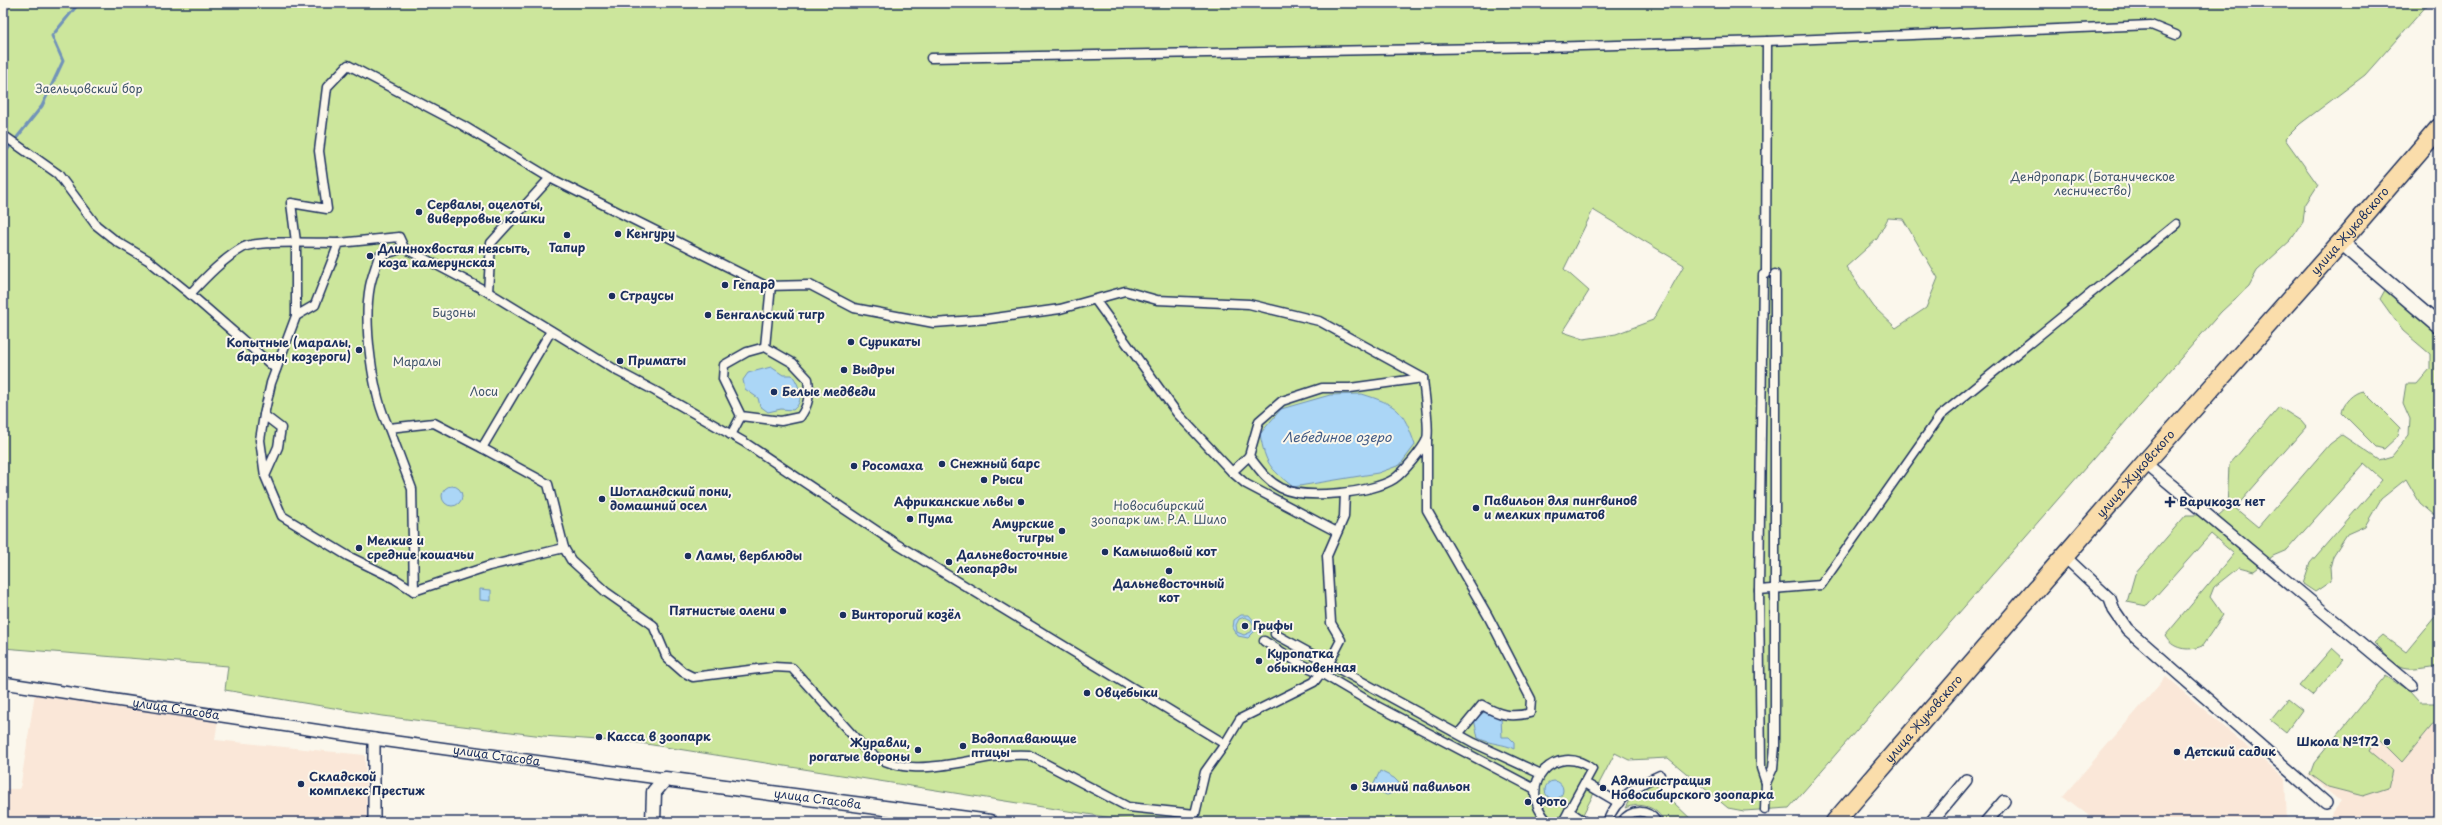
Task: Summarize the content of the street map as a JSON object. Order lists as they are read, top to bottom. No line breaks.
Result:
{"streets":{"main road":["улица Жуковского"],"street":["улица Стасова"]},"water":["Лебединое озеро"],"parks":["Заельцовский бор","Дендропарк (Ботаническое лесничество)","Бизоны","Маралы","Лоси","Новосибирский зоопарк им. Р.А. Шило"],"places":{"other":["Сервалы, оцелоты, виверровые кошки","Кенгуру","Тапир","Длиннохвостая неясыть, коза камерунская","Гепард","Страусы","Бенгальский тигр","Сурикаты","Копытные (маралы, бараны, козероги)","Приматы","Выдры","Белые медведи","Снежный барс","Росомаха","Рыси","Шотландский пони, домашний осел","Африканские львы","Павильон для пингвинов и мелких приматов","Пума","Амурские тигры","Мелкие и средние кошачьи","Камышовый кот","Ламы, верблюды","Дальневосточные леопарды","Дальневосточный кот","Пятнистые олени","Винторогий козёл","Грифы","Куропатка обыкновенная","Овцебыки","Касса в зоопарк","Школа №172","Водоплавающие птицы","Журавли, рогатые вороны","Детский садик","Складской комплекс Престиж","Зимний павильон","Администрация Новосибирского зоопарка","Фото"],"health":["Варикоза нет"]}}
